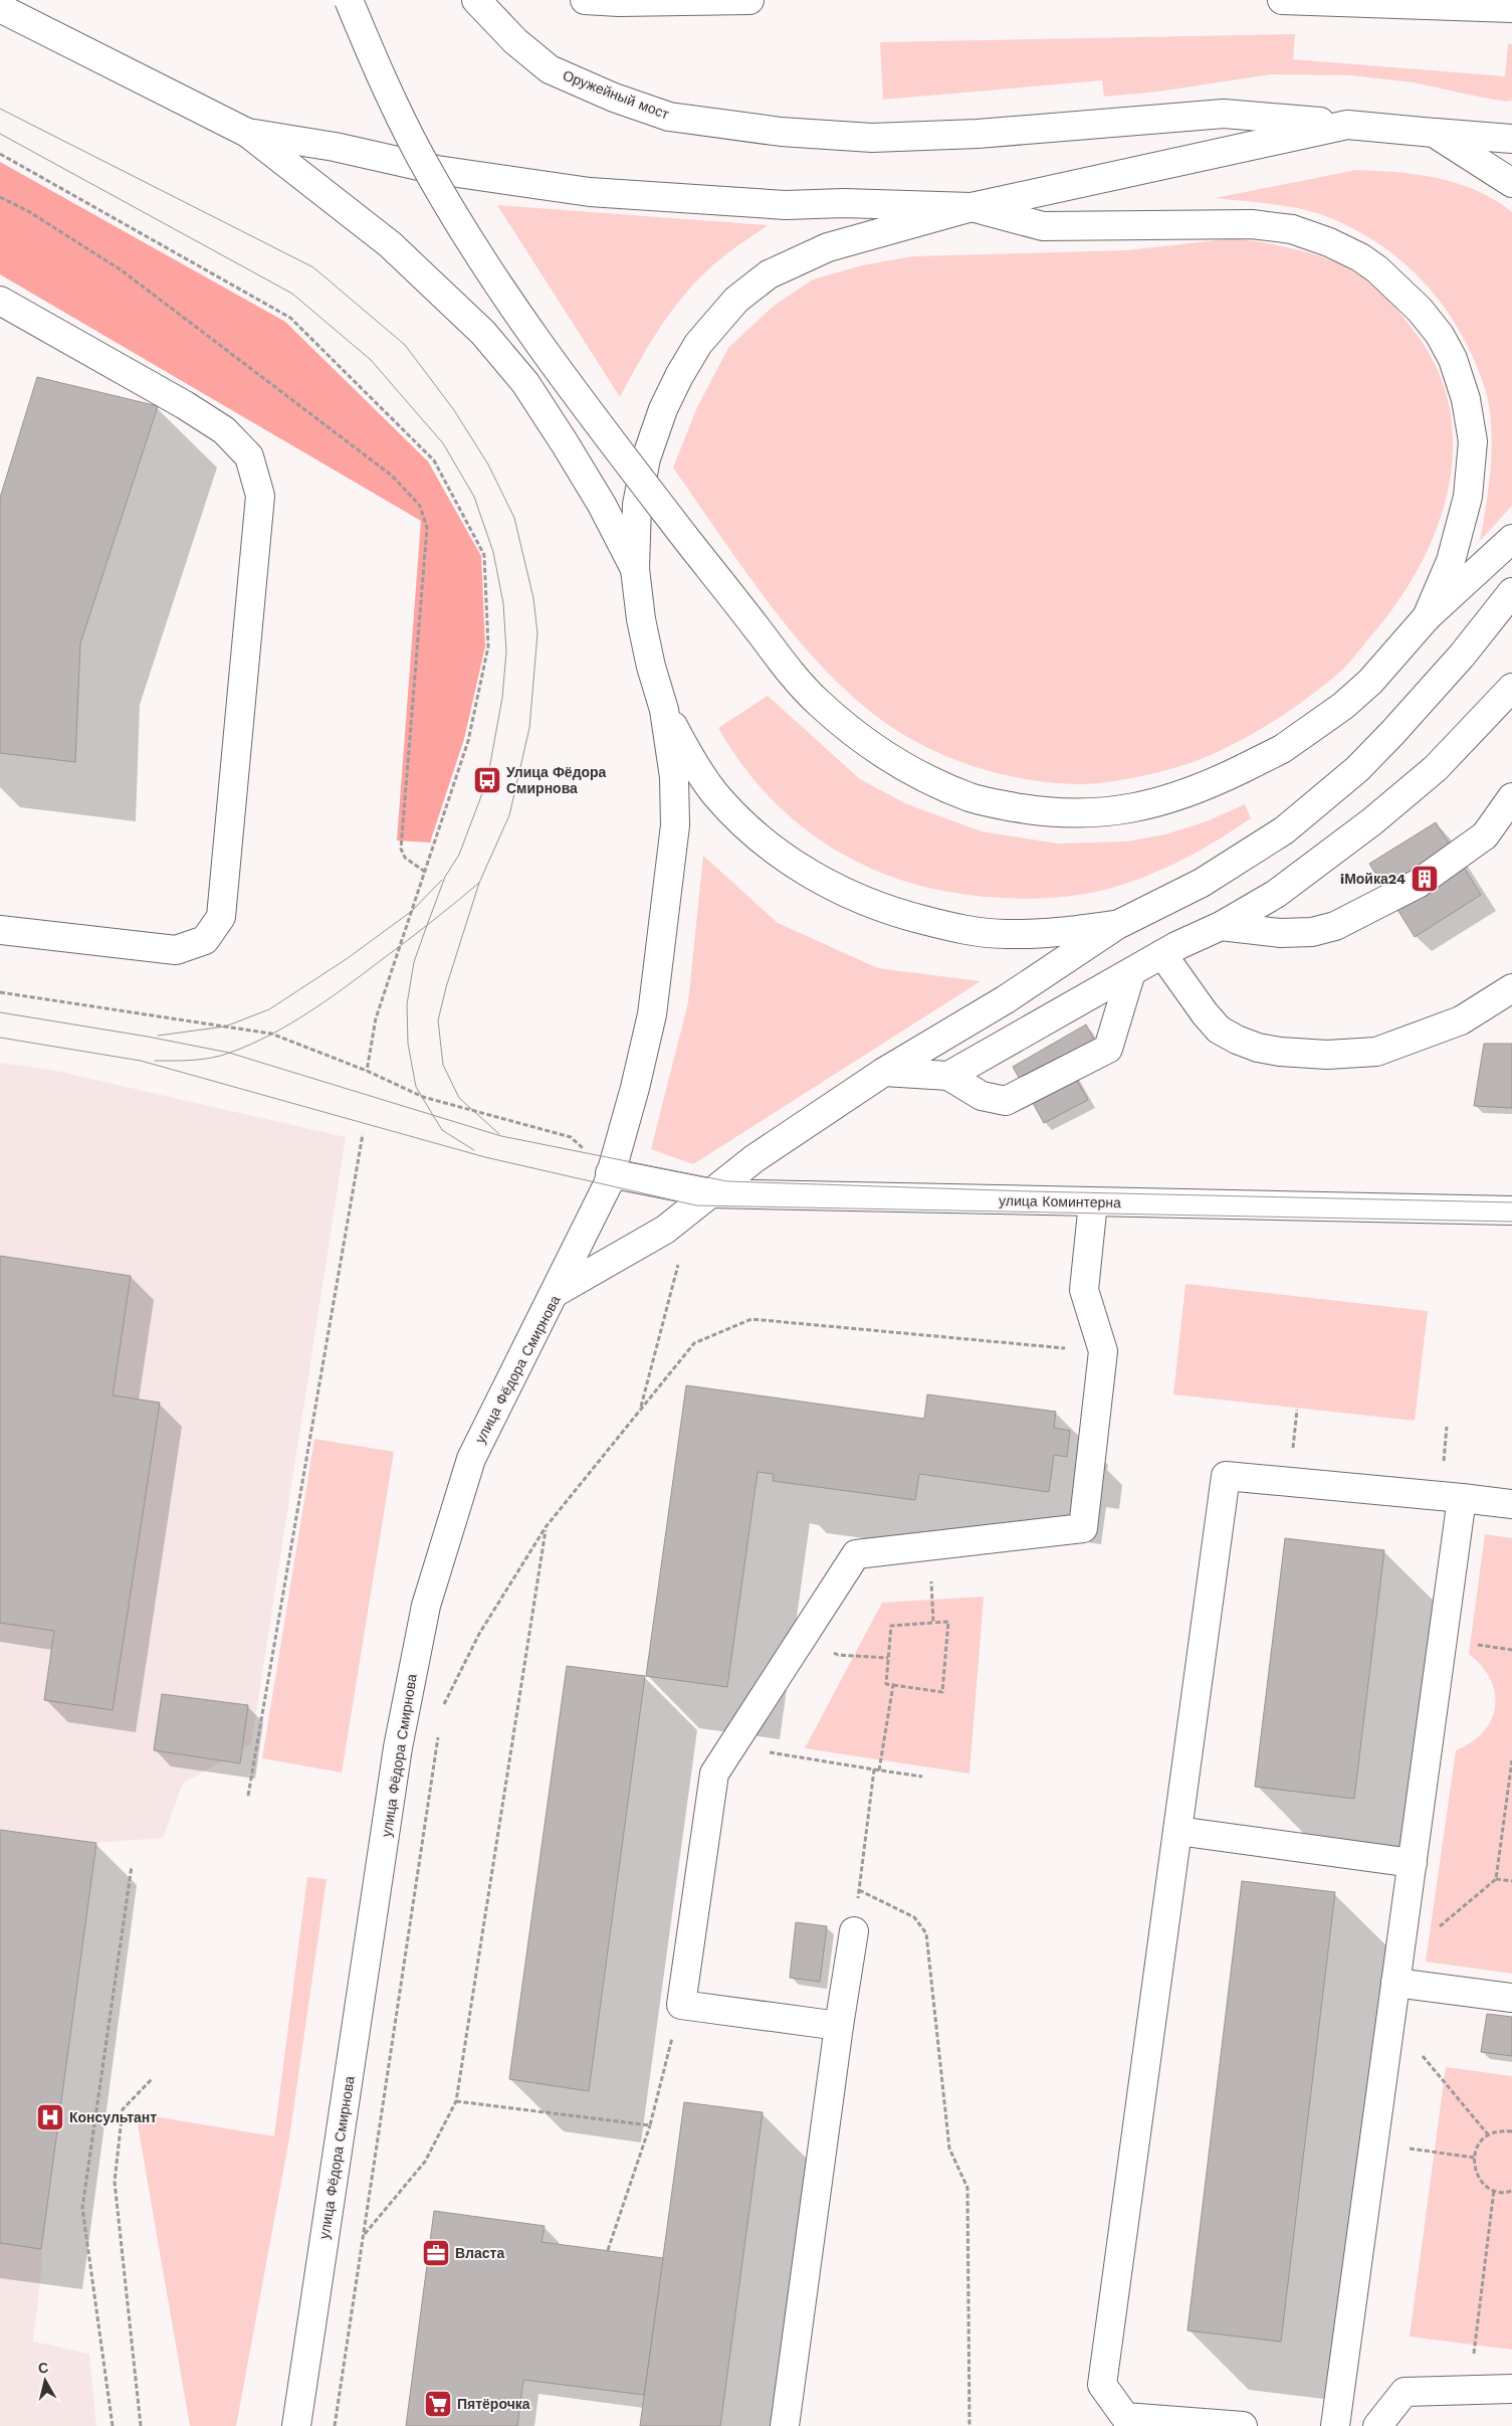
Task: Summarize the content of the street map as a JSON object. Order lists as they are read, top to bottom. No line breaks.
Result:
{"streets":{"main road":["Оружейный мост","улица Коминтерна","улица Фёдора Смирнова"]},"crossings":[["улица Коминтерна","улица Фёдора Смирнова"]],"places":{"bus stop":["Улица Фёдора Смирнова"],"building":["iМойка24"],"hospital":["Консультант"],"office":["Власта"],"supermarket":["Пятёрочка"]},"north":"top"}
